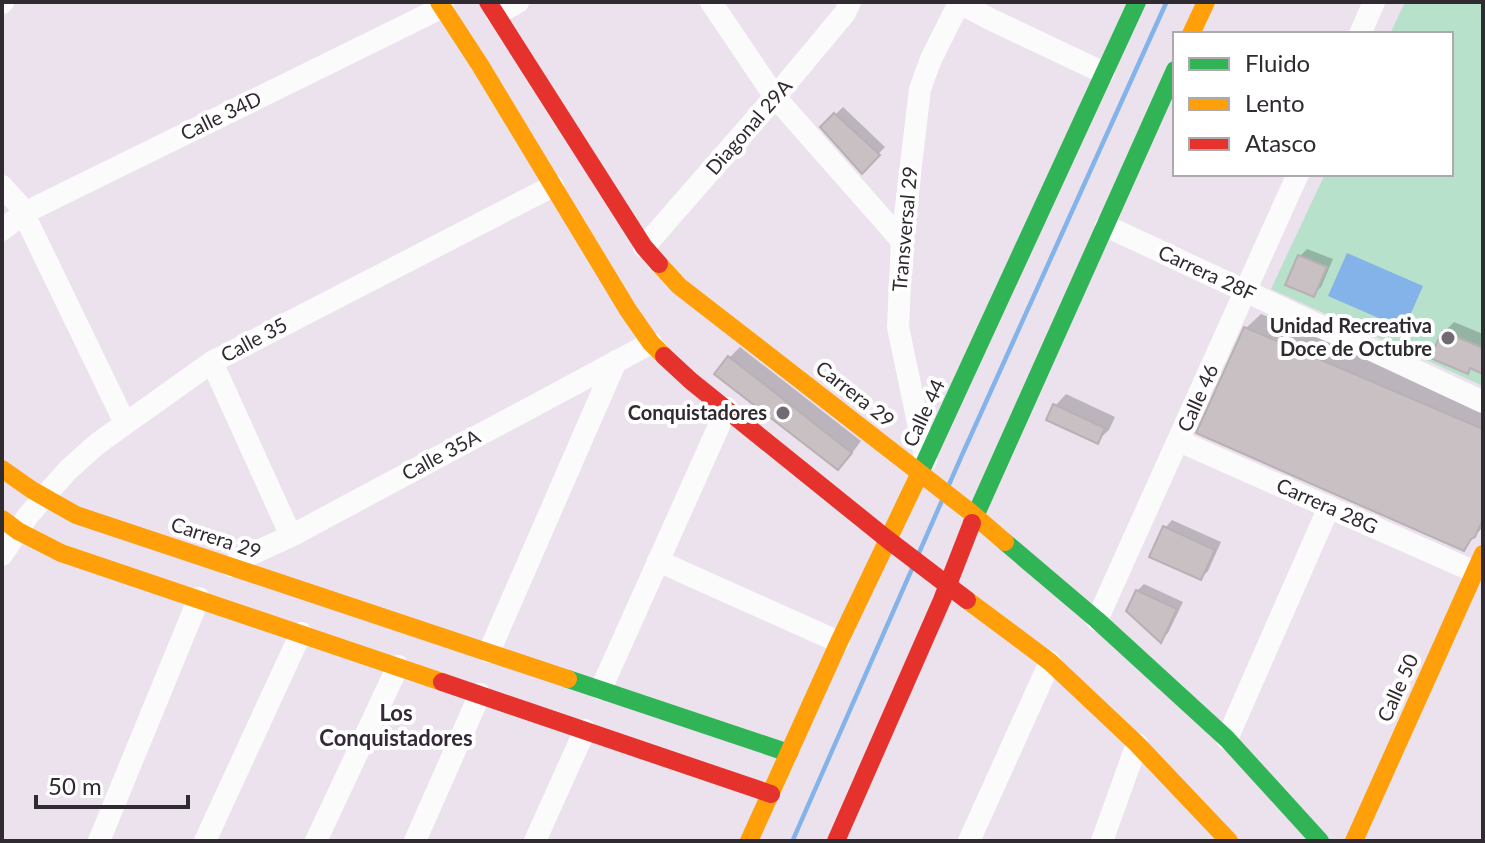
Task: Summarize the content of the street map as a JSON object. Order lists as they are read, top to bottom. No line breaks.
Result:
{"streets":{"main road":["Carrera 29","Calle 44","Calle 50"],"street":["Calle 34D","Diagonal 29A","Transversal 29","Carrera 28F","Calle 35","Calle 46","Calle 35A","Carrera 28G"]},"crossings":[["Diagonal 29A","Carrera 29"],["Transversal 29","Carrera 29"],["Transversal 29","Calle 44"],["Carrera 28F","Calle 46"],["Calle 35","Carrera 29"],["Carrera 29","Calle 46"],["Carrera 29","Calle 44"],["Carrera 29","Calle 35A"],["Calle 46","Carrera 28G"],["Carrera 28G","Calle 50"]],"districts":["Los Conquistadores"],"places":["Unidad Recreativa Doce de Octubre","Conquistadores"],"legend":["Fluido","Lento","Atasco"],"scale_bar":"50 m"}
